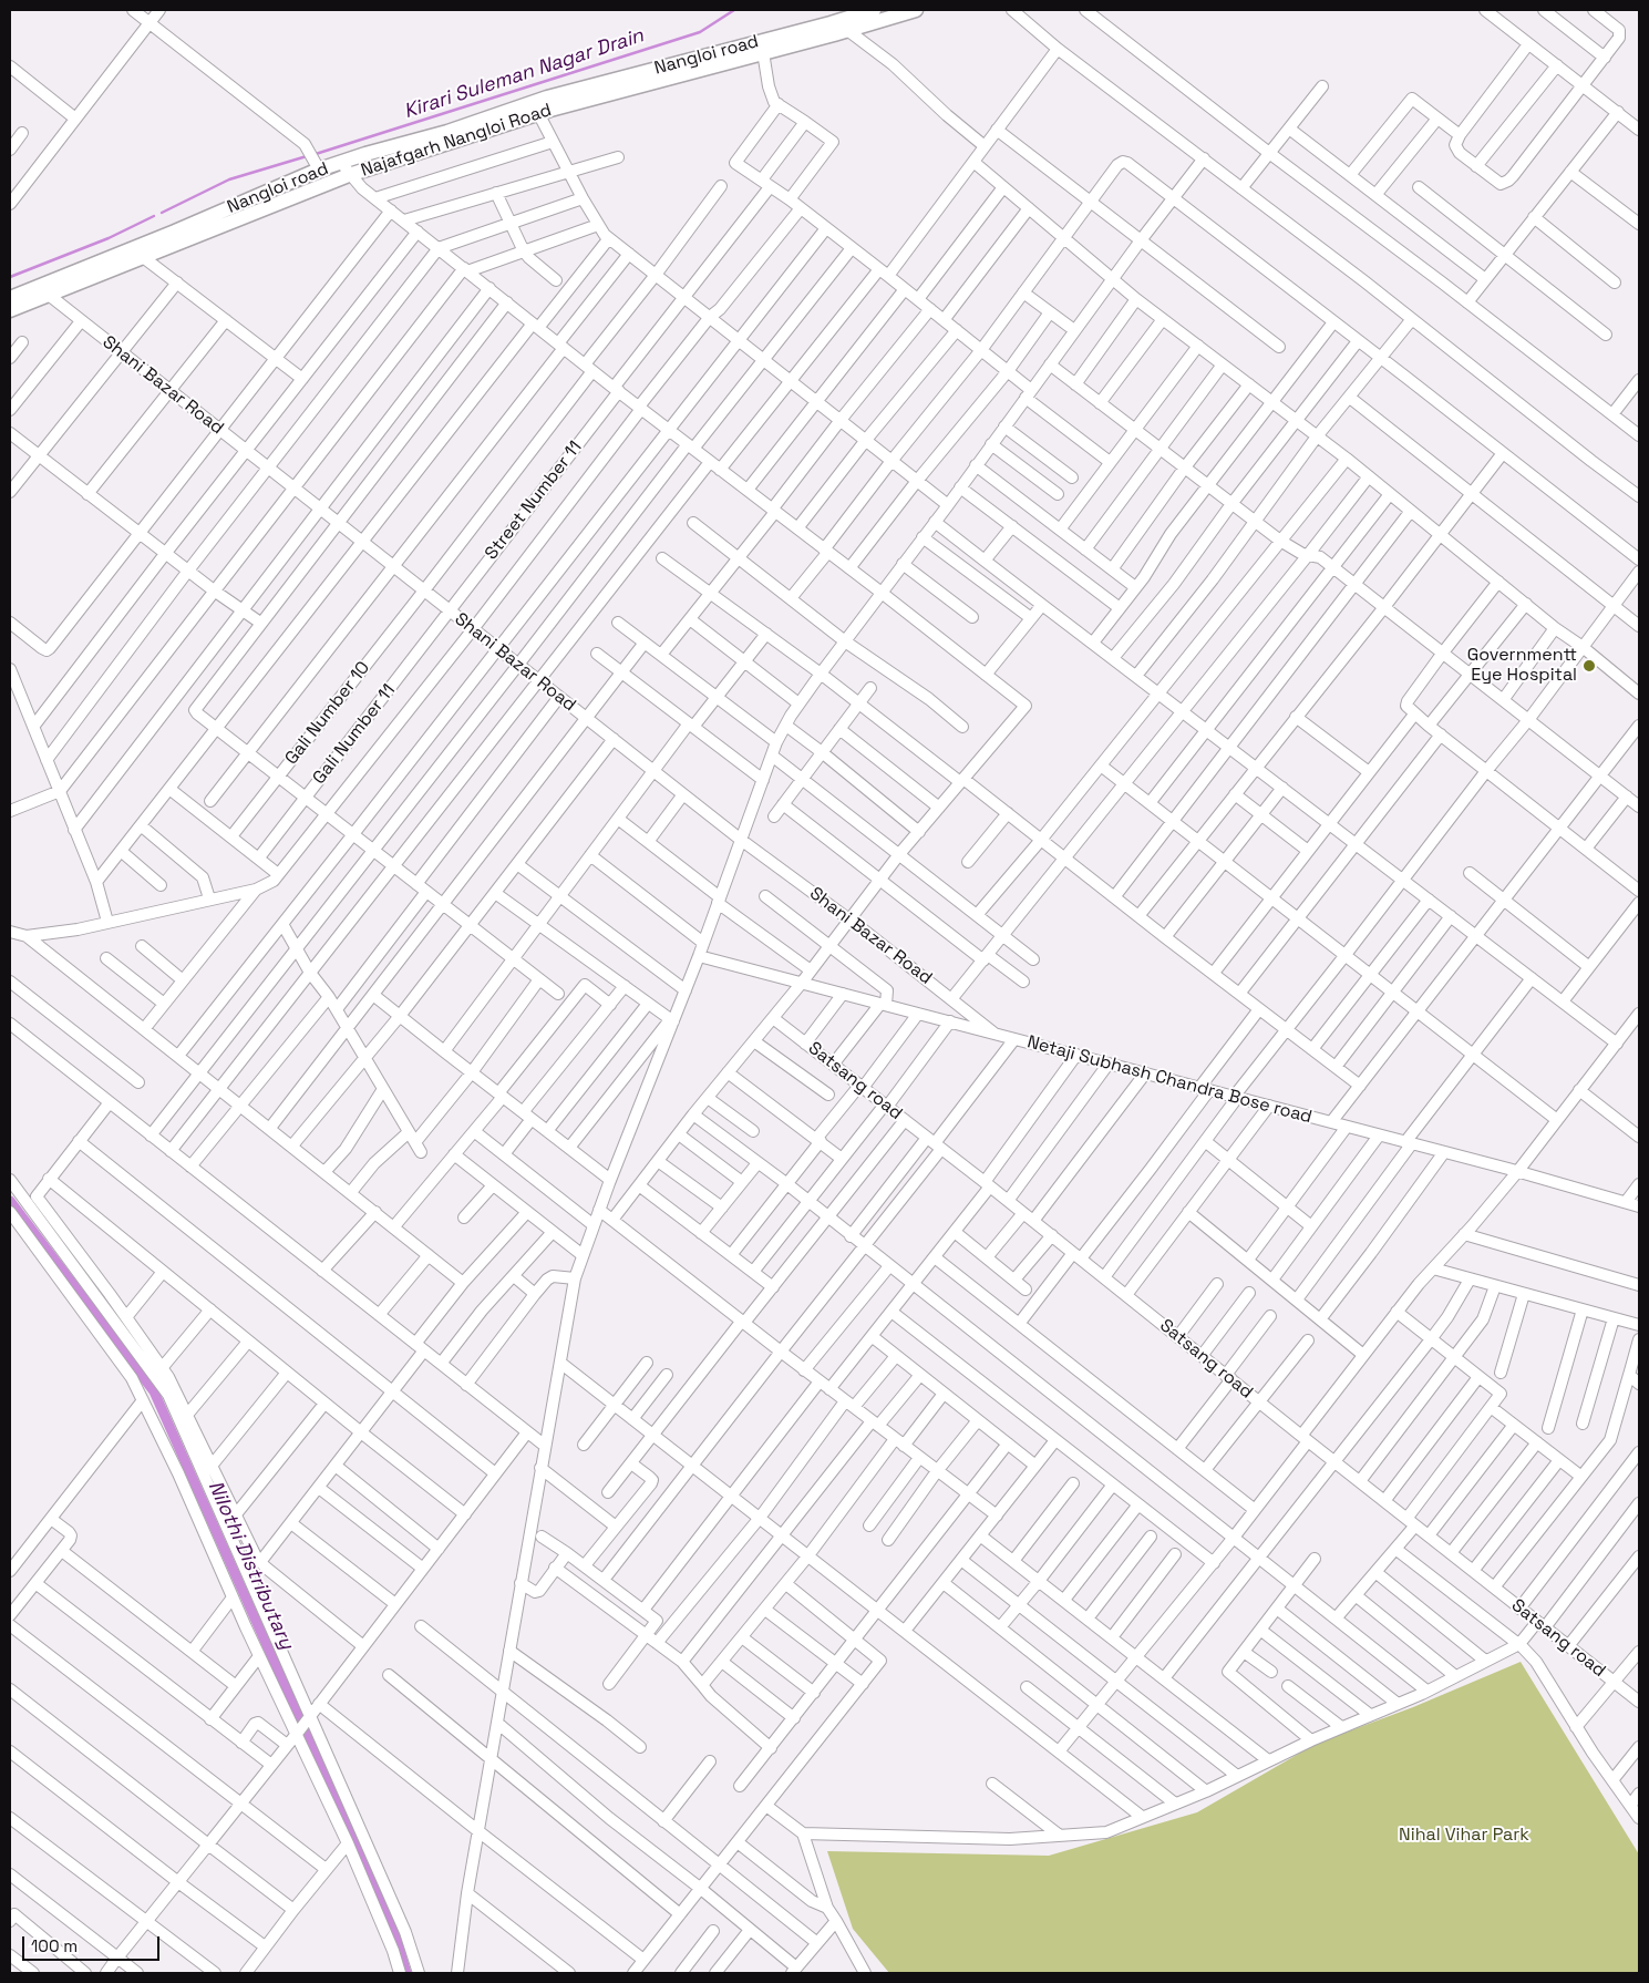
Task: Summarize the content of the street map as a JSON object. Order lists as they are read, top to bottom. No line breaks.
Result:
{"streets":{"main road":["Nangloi road","Najafgarh Nangloi Road"],"street":["Shani Bazar Road","Street Number 11","Gali Number 10","Gali Number 11","Netaji Subhash Chandra Bose road","Satsang road"]},"crossings":[["Nangloi road","Najafgarh Nangloi Road"],["Nangloi road","Shani Bazar Road"],["Najafgarh Nangloi Road","Shani Bazar Road"],["Shani Bazar Road","Street Number 11"],["Shani Bazar Road","Gali Number 10"],["Shani Bazar Road","Gali Number 11"],["Shani Bazar Road","Netaji Subhash Chandra Bose road"],["Street Number 11","Gali Number 11"]],"water":["Kirari Suleman Nagar Drain","Nilothi Distributary"],"parks":["Nihal Vihar Park"],"places":["Governmentt Eye Hospital"],"scale_bar":"100 m"}
